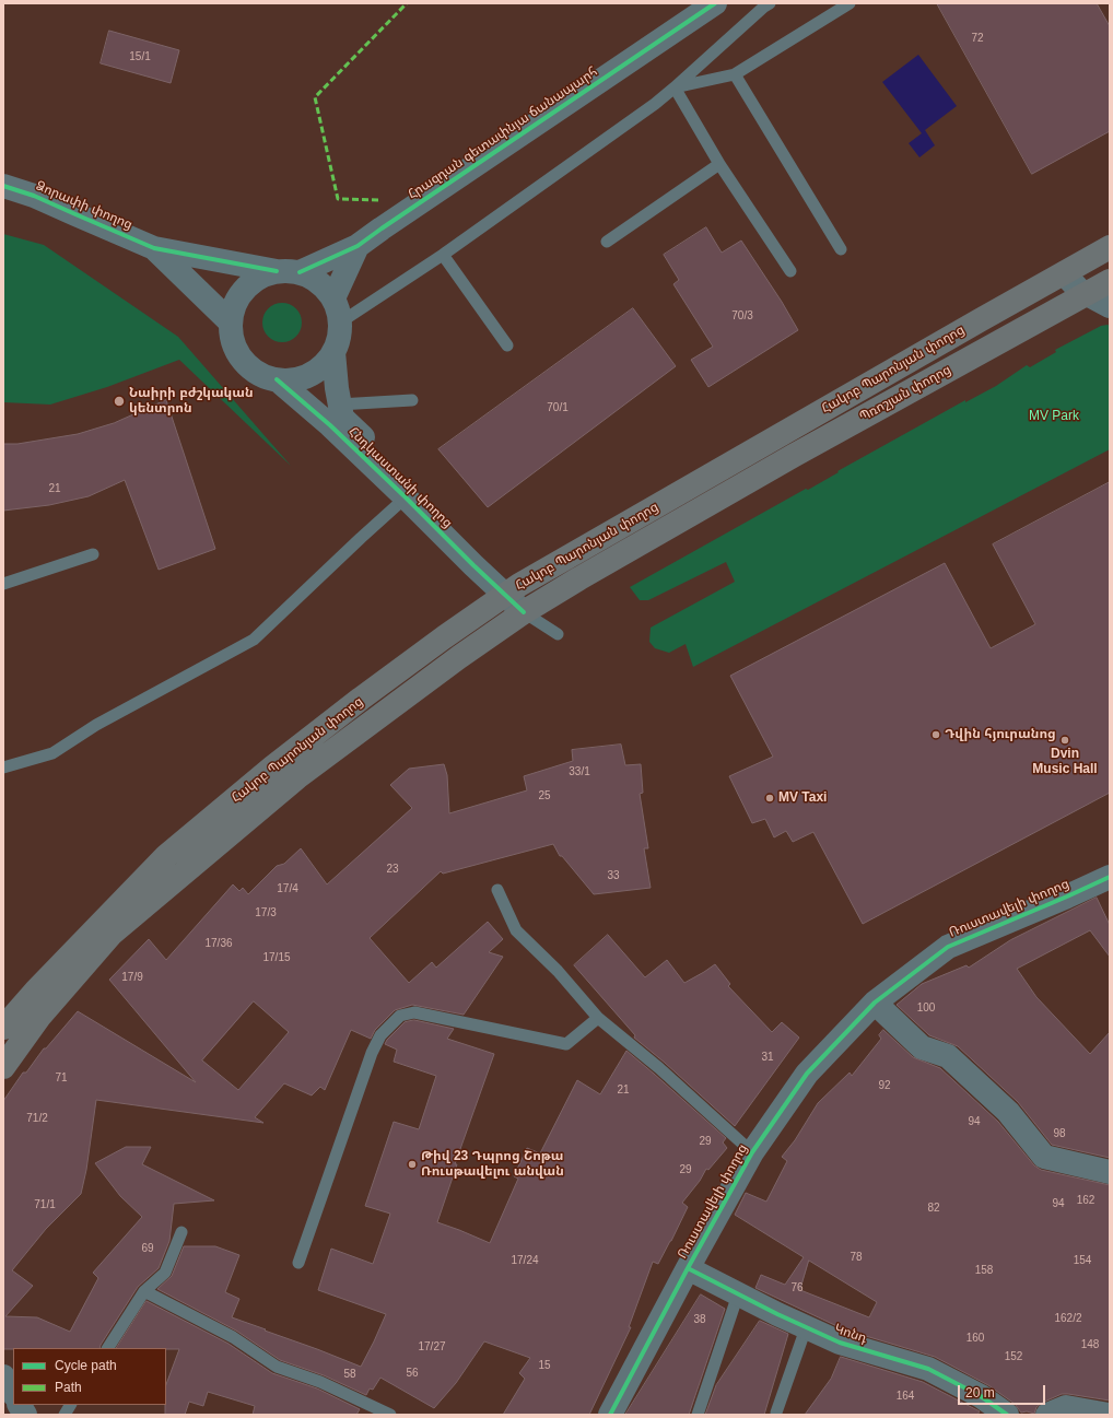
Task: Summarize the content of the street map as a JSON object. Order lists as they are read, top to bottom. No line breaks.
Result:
{"streets":{"main road":["Հակոբ Պարոնյան փողոց","Պռոշյան փողոց"],"street":["Հրազդան գետափնյա ճանապարհ","Ձորափի փողոց","Հնդկաստանի փողոց","Ռուստավելի փողոց","Կոնդ"]},"crossings":[["Հրազդան գետափնյա ճանապարհ","Հնդկաստանի փողոց"],["Հակոբ Պարոնյան փողոց","Պռոշյան փողոց"],["Հակոբ Պարոնյան փողոց","Հնդկաստանի փողոց"],["Ռուստավելի փողոց","Կոնդ"]],"parks":["MV Park"],"places":["Նաիրի բժշկական կենտրոն","Դվին հյուրանոց","Dvin Music Hall","MV Taxi","Թիվ 23 Դպրոց Շոթա Ռուսթավելու անվան"],"house_numbers":["72","15/1","70/3","70/1","21","33/1","25","23","33","17/4","17/3","17/36","17/15","17/9","100","31","71","92","21","71/2","94","98","29","29","162","94","71/1","82","69","78","17/24","154","158","76","162/2","38","160","148","17/27","152","15","56","58","164"],"legend":["Cycle path","Path"],"scale_bar":"20 m"}
